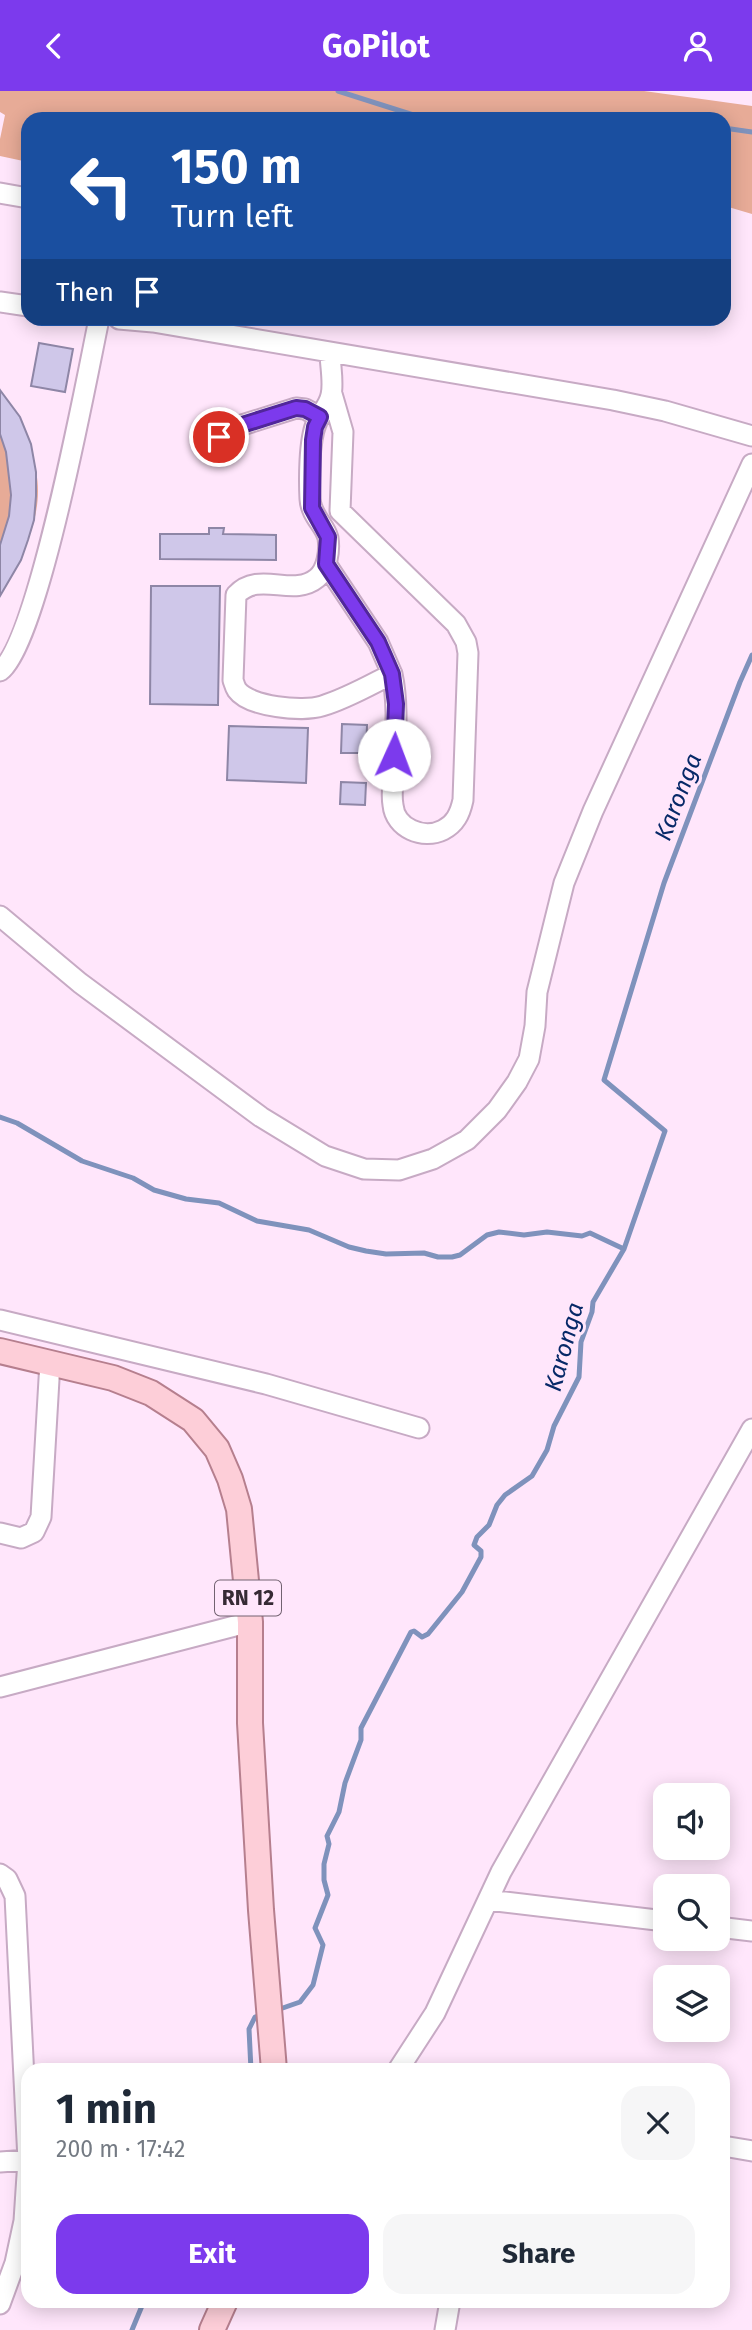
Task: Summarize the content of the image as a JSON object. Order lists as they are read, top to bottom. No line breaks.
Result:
{"streets":{"main road":["RN 12"]},"water":["Karonga"],"page":{"header":"GoPilot","turn":["150 m","Turn left"],"then":"Then","heading":["1 min","200 m · 17:42"],"buttons":["Exit","Share"]}}
